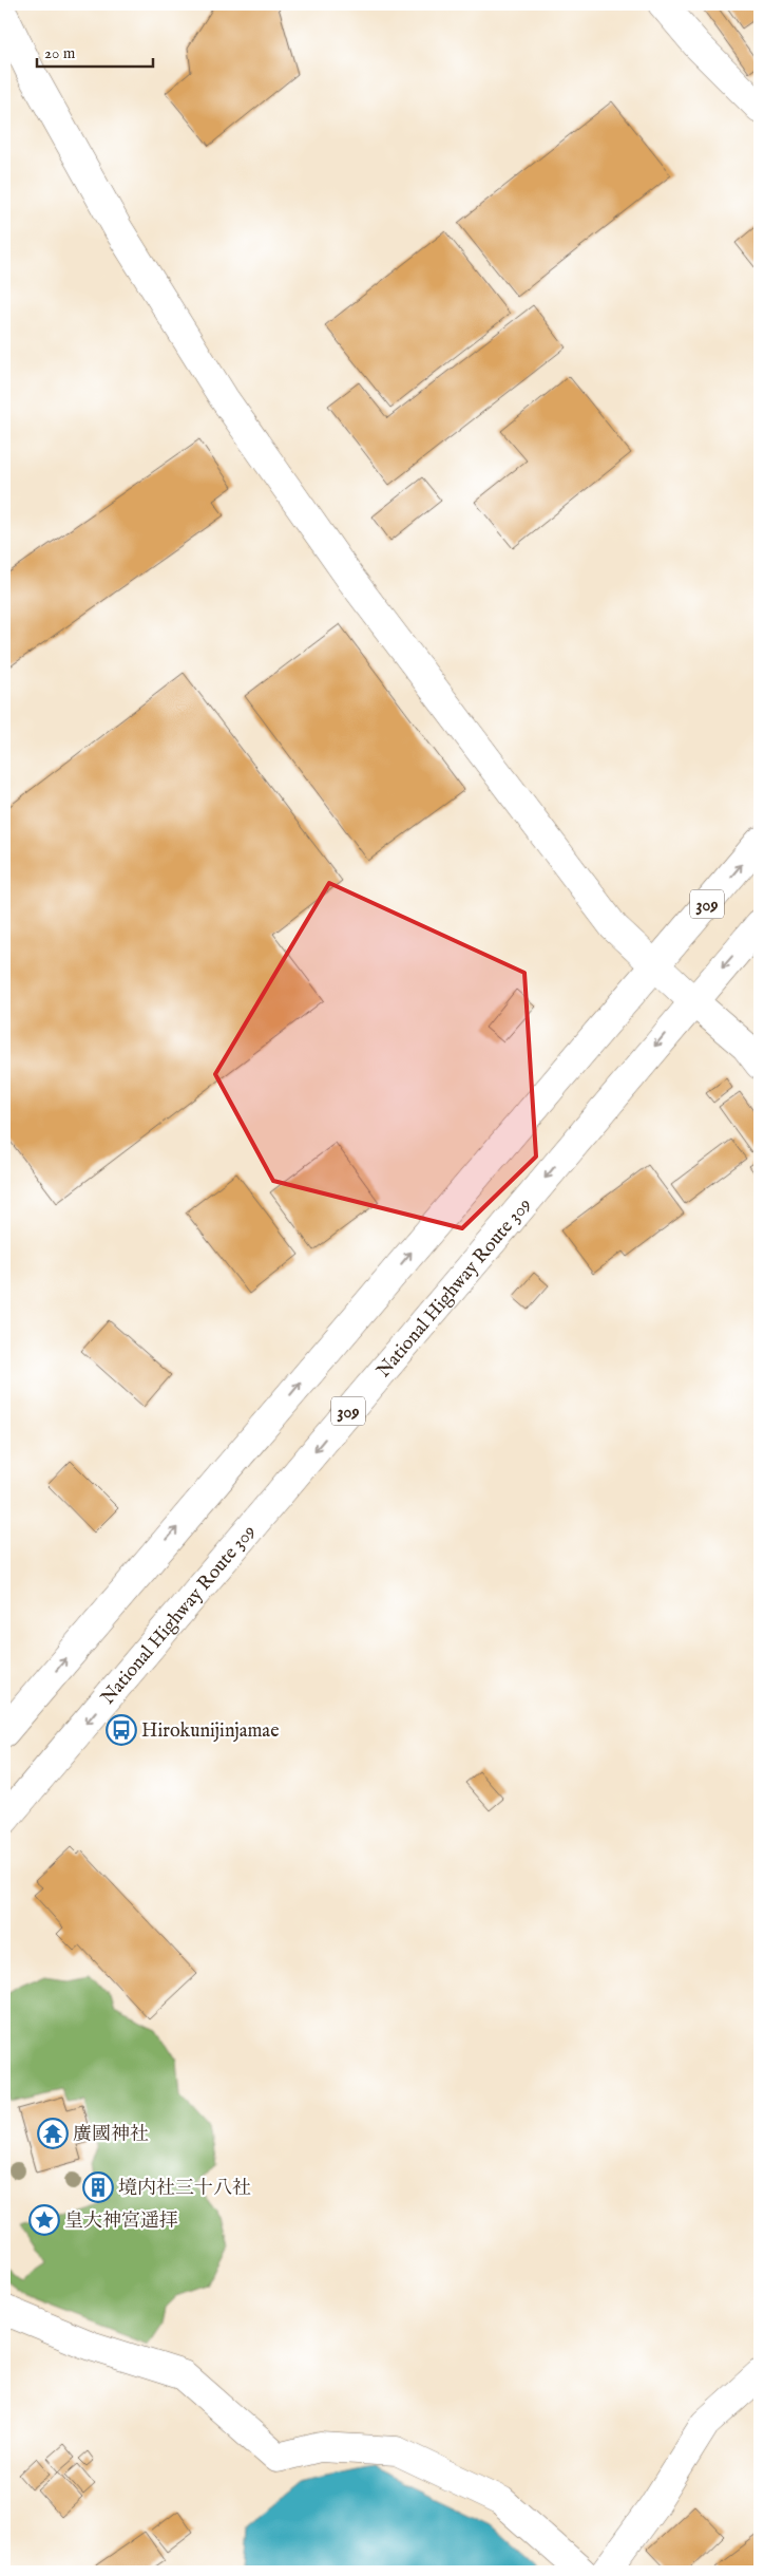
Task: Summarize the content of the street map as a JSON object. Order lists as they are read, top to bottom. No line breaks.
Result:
{"streets":{"main road":["309","National Highway Route 309"]},"places":{"bus stop":["Hirokunijinjamae"],"temple":["廣國神社"],"building":["境内社三十八社"],"place":["皇大神宮遥拝"]},"scale_bar":"20 m"}
